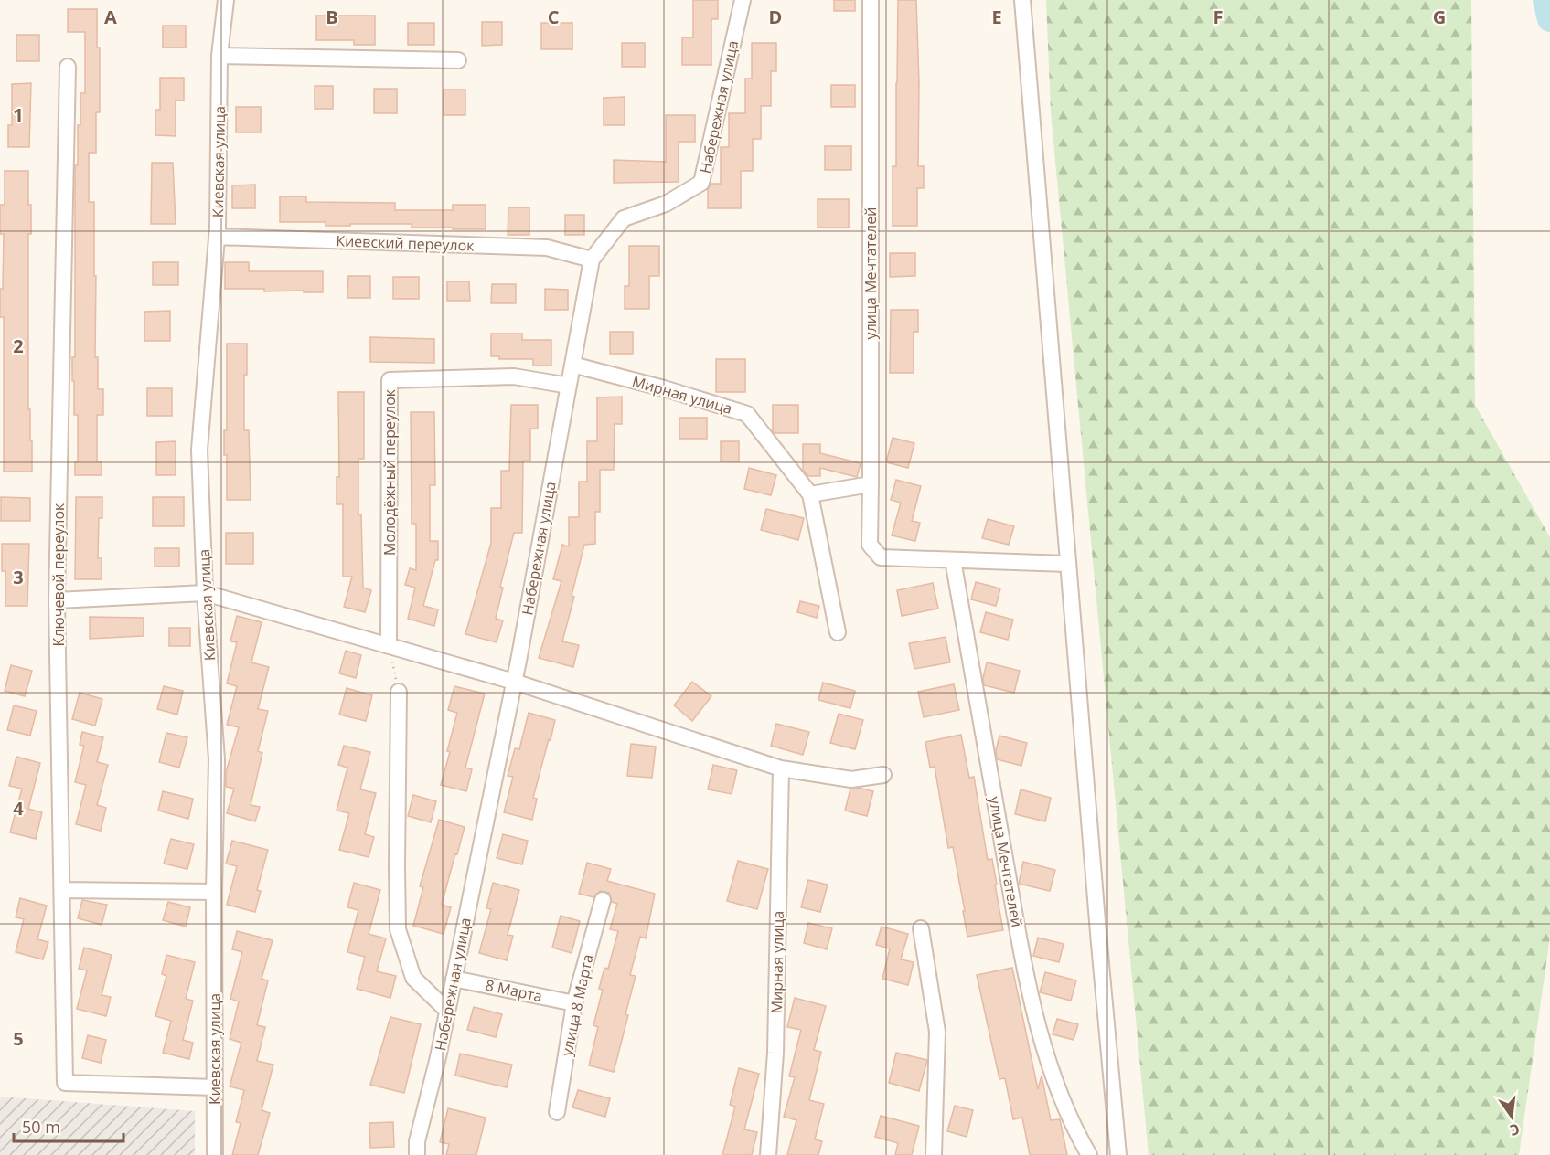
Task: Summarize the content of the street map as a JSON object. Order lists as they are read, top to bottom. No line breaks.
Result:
{"streets":{"street":["Набережная улица","Киевская улица","Киевский переулок","улица Мечтателей","Мирная улица","Молодёжный переулок","Ключевой переулок","8 Марта","улица 8 Марта"]},"crossings":[["Набережная улица","Киевский переулок"],["Набережная улица","Мирная улица"],["Набережная улица","Молодёжный переулок"],["Набережная улица","8 Марта"],["Киевская улица","Киевский переулок"],["Киевская улица","Ключевой переулок"],["8 Марта","улица 8 Марта"]],"scale_bar":"50 m","north":"bottom","grid":{"columns":["A","B","C","D","E","F","G"],"rows":["1","2","3","4","5"]}}
